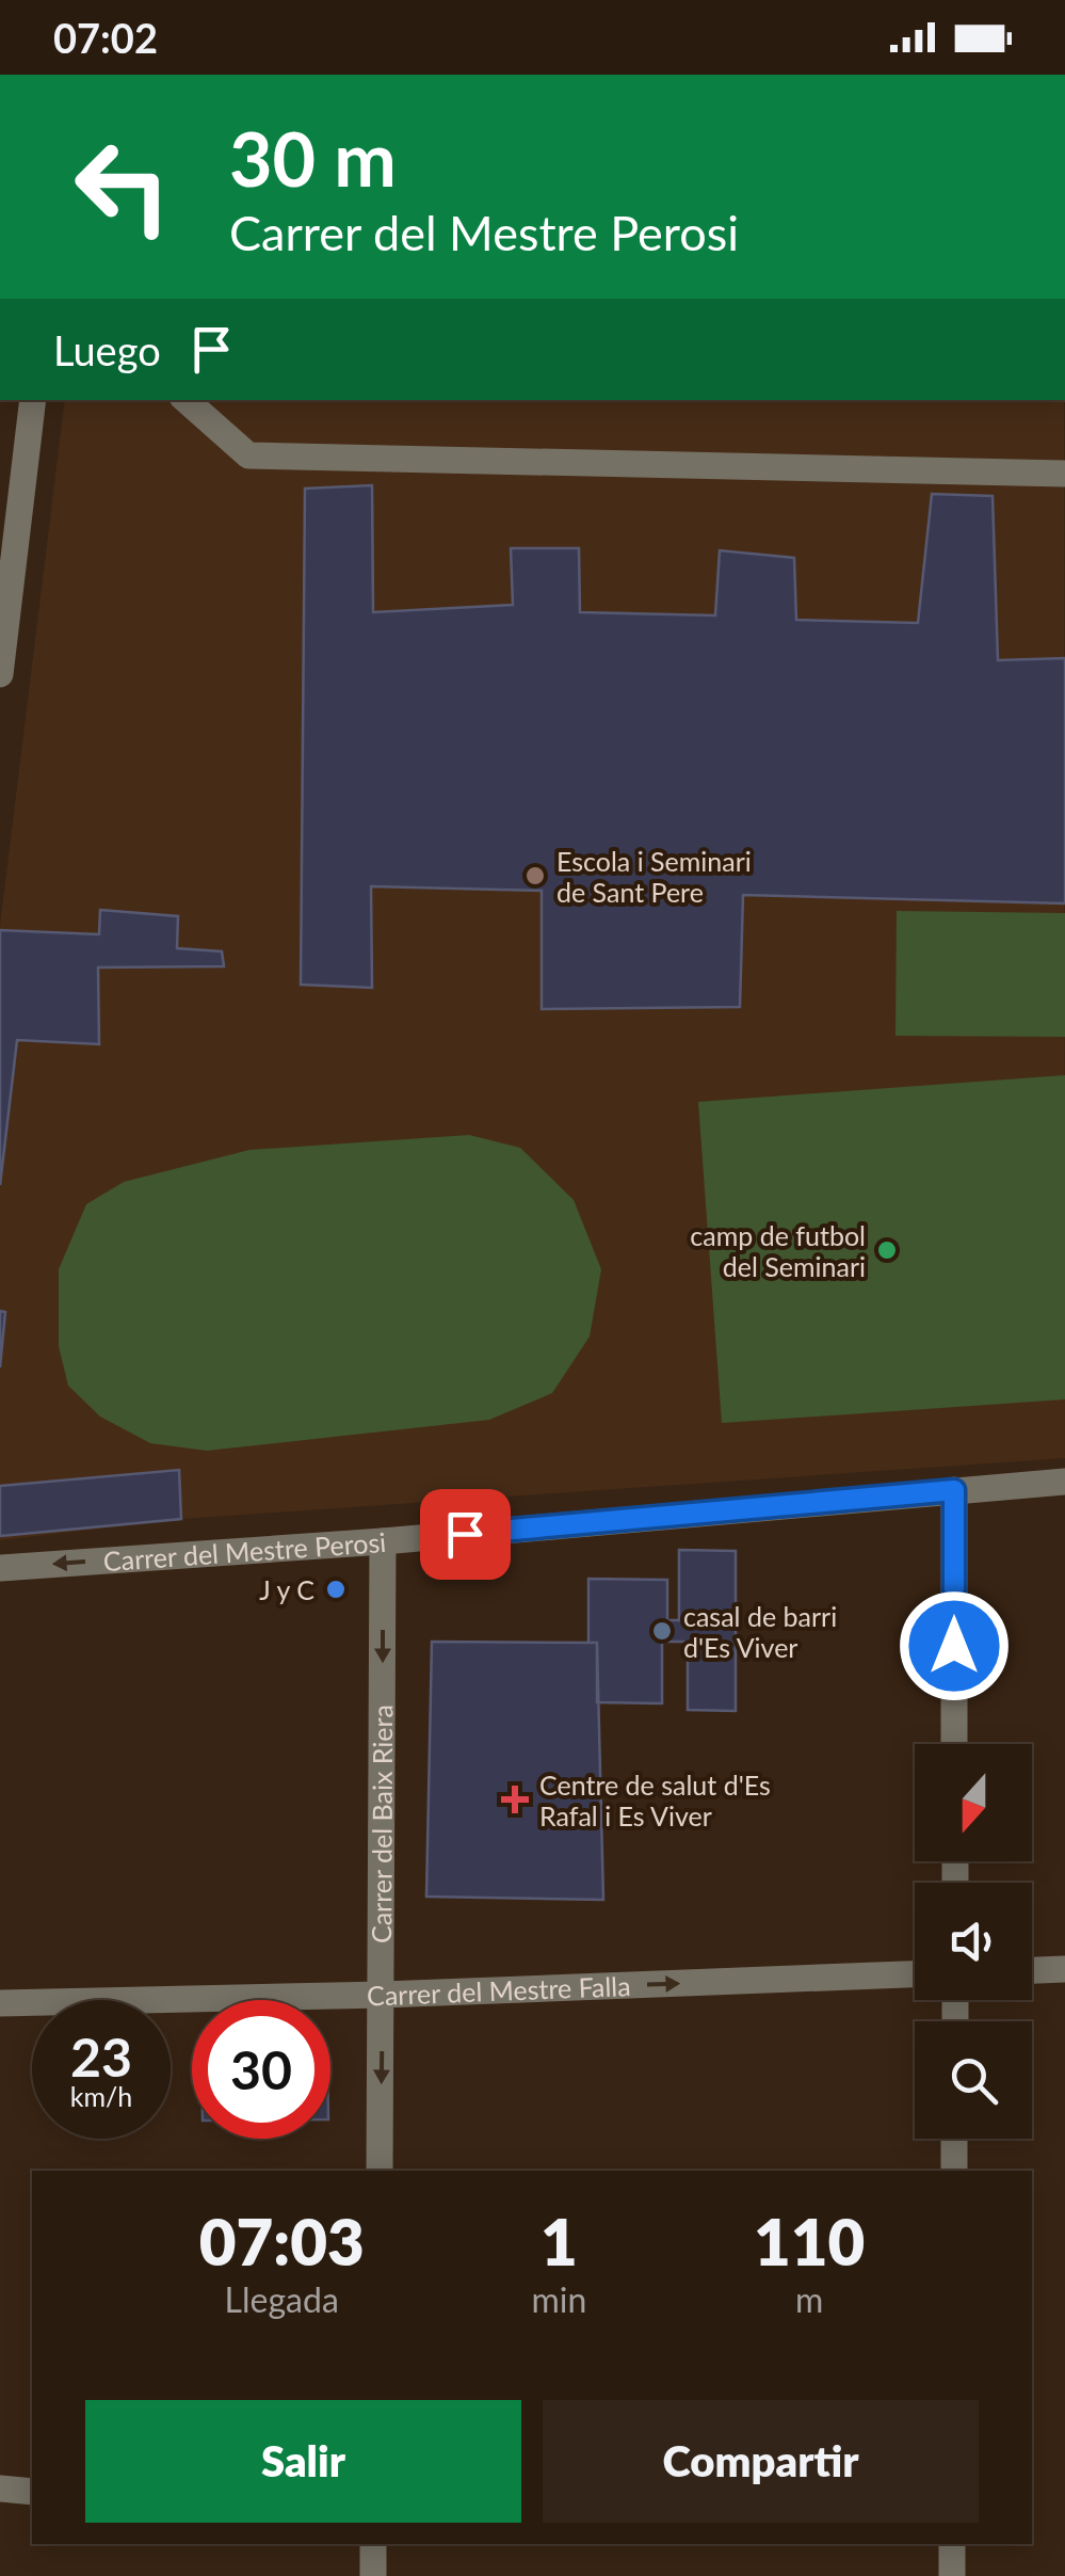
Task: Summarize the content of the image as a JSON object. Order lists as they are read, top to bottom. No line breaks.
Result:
{"streets":{"street":["Carrer del Mestre Perosi","Carrer del Baix Riera","Carrer del Mestre Falla"]},"crossings":[["Carrer del Mestre Perosi","Carrer del Baix Riera"],["Carrer del Baix Riera","Carrer del Mestre Falla"]],"one_way":["Carrer del Mestre Perosi","Carrer del Baix Riera","Carrer del Mestre Falla"],"places":{"other":["Escola i Seminari de Sant Pere","camp de futbol del Seminari","J y C","casal de barri d'Es Viver"],"health":["Centre de salut d'Es Rafal i Es Viver"]},"north":"bottom","page":{"status":"07:02","turn":["30 m","Carrer del Mestre Perosi"],"then":"Luego","speed":"23 km/h","limit":"30","eta":["07:03","Llegada","1","min","110","m"],"buttons":["Salir","Compartir"]}}
